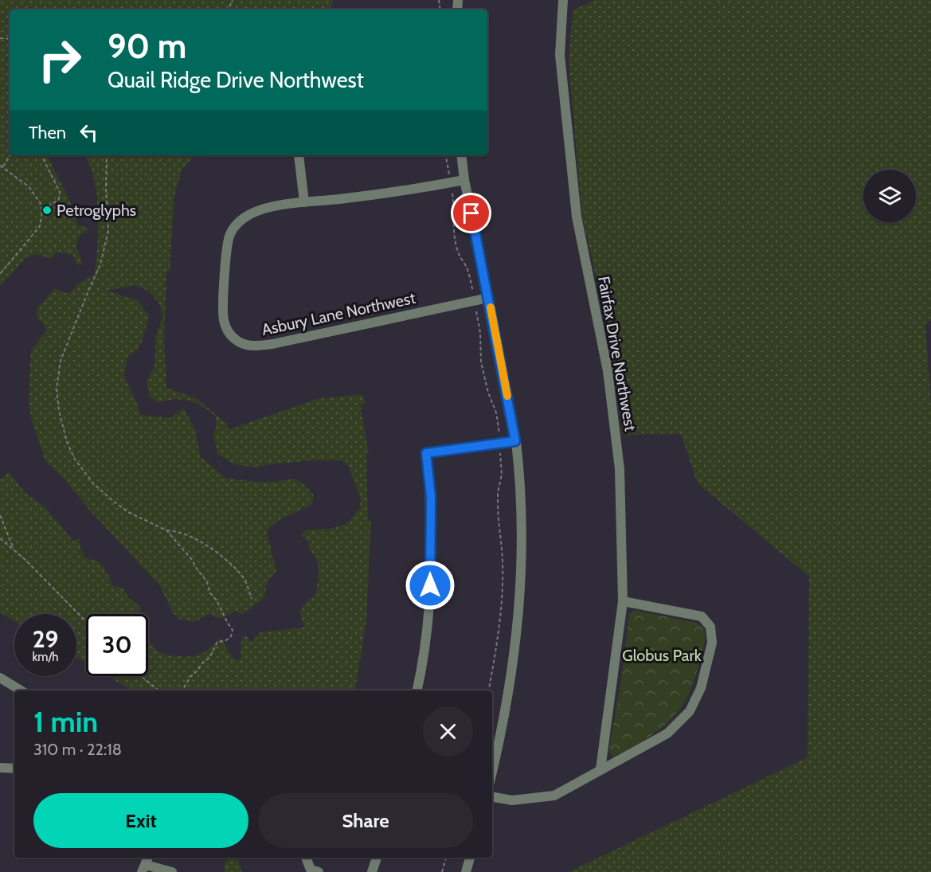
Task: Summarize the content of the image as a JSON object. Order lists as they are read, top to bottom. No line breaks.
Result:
{"streets":{"street":["Asbury Lane Northwest","Fairfax Drive Northwest"]},"parks":["Globus Park"],"places":["Petroglyphs"],"page":{"turn":["90 m","Quail Ridge Drive Northwest"],"then":"Then","speed":"29 km/h","limit":"30","heading":["1 min","310 m · 22:18"],"buttons":["Exit","Share"]}}
